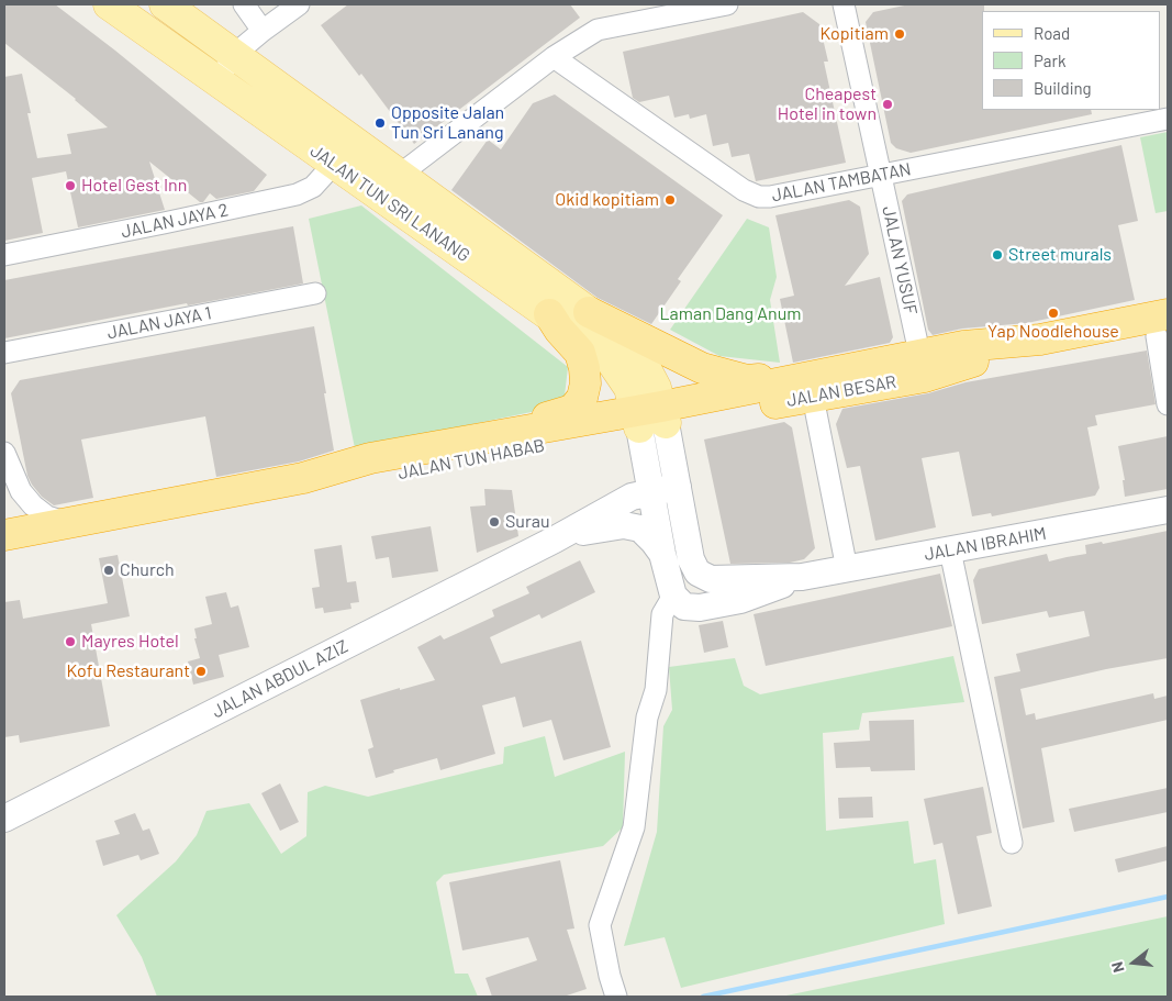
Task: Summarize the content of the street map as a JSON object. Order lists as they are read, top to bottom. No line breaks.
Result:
{"streets":{"highway":["JALAN BESAR","JALAN TUN HABAB"],"main road":["JALAN TUN SRI LANANG"],"street":["JALAN TAMBATAN","JALAN JAYA 2","JALAN YUSUF","JALAN JAYA 1","JALAN IBRAHIM","JALAN ABDUL AZIZ"]},"crossings":[["JALAN TAMBATAN","JALAN YUSUF"],["JALAN TUN SRI LANANG","JALAN JAYA 2"],["JALAN TUN SRI LANANG","JALAN BESAR"],["JALAN TUN SRI LANANG","JALAN TUN HABAB"],["JALAN TUN SRI LANANG","JALAN IBRAHIM"],["JALAN YUSUF","JALAN BESAR"],["JALAN BESAR","JALAN TUN HABAB"],["JALAN BESAR","JALAN IBRAHIM"],["JALAN TUN HABAB","JALAN IBRAHIM"]],"parks":["Laman Dang Anum"],"places":["Kopitiam","Cheapest Hotel in town","Opposite Jalan Tun Sri Lanang","Hotel Gest Inn","Okid kopitiam","Street murals","Yap Noodlehouse","Surau","Church","Mayres Hotel","Kofu Restaurant"],"legend":["Road","Park","Building"],"north":"left"}
